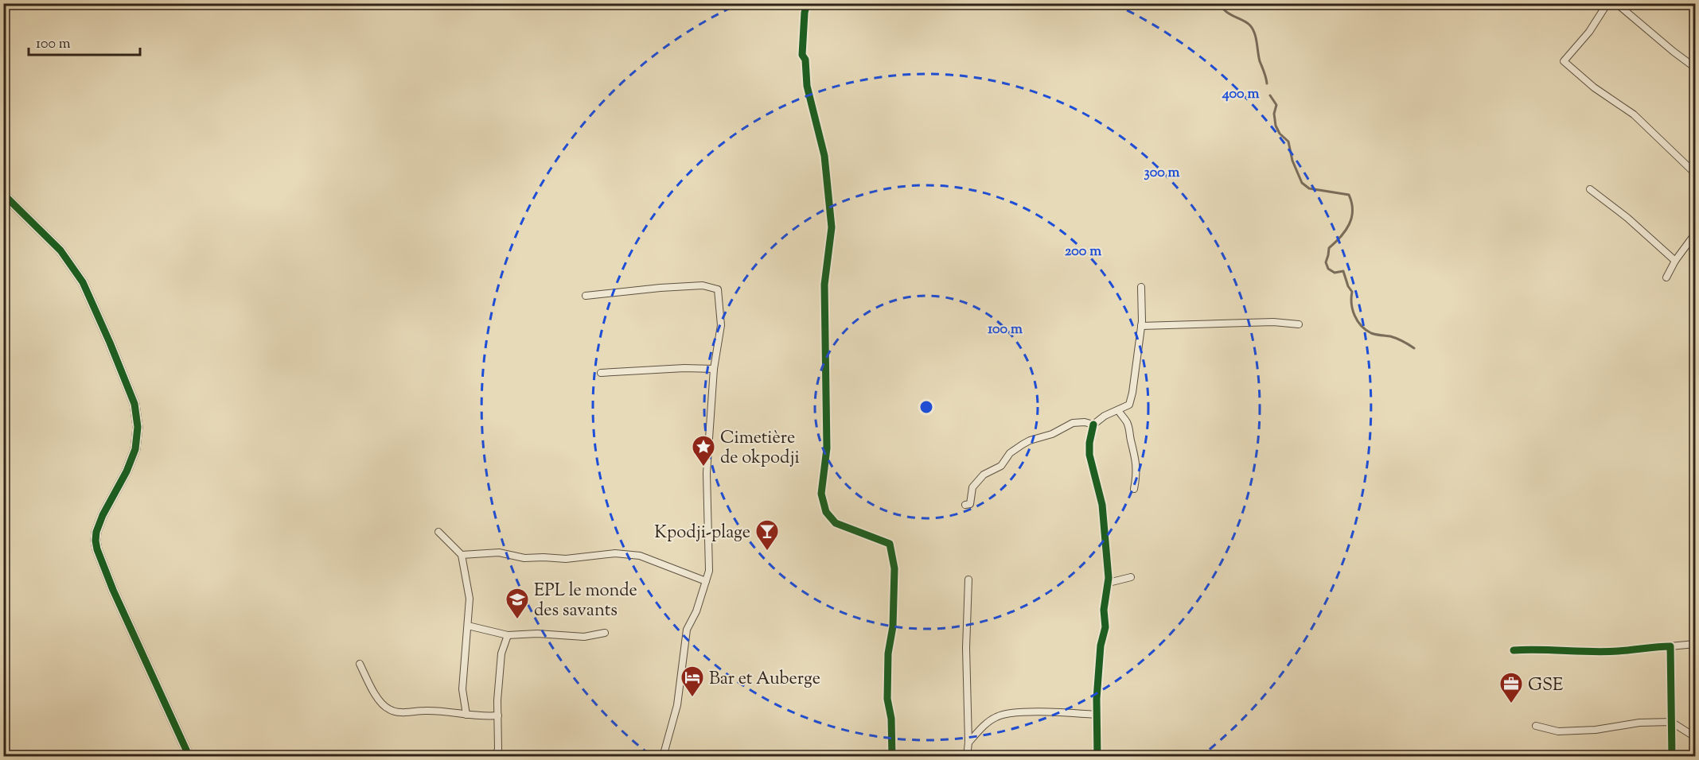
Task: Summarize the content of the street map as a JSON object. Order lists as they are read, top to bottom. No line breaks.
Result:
{"places":{"place":["Cimetière de okpodji"],"bar":["Kpodji-plage"],"school or university":["EPL le monde des savants"],"hotel":["Bar et Auberge"],"office":["GSE"]},"scale_bar":"100 m","rings":["400 m","300 m","200 m","100 m"]}
